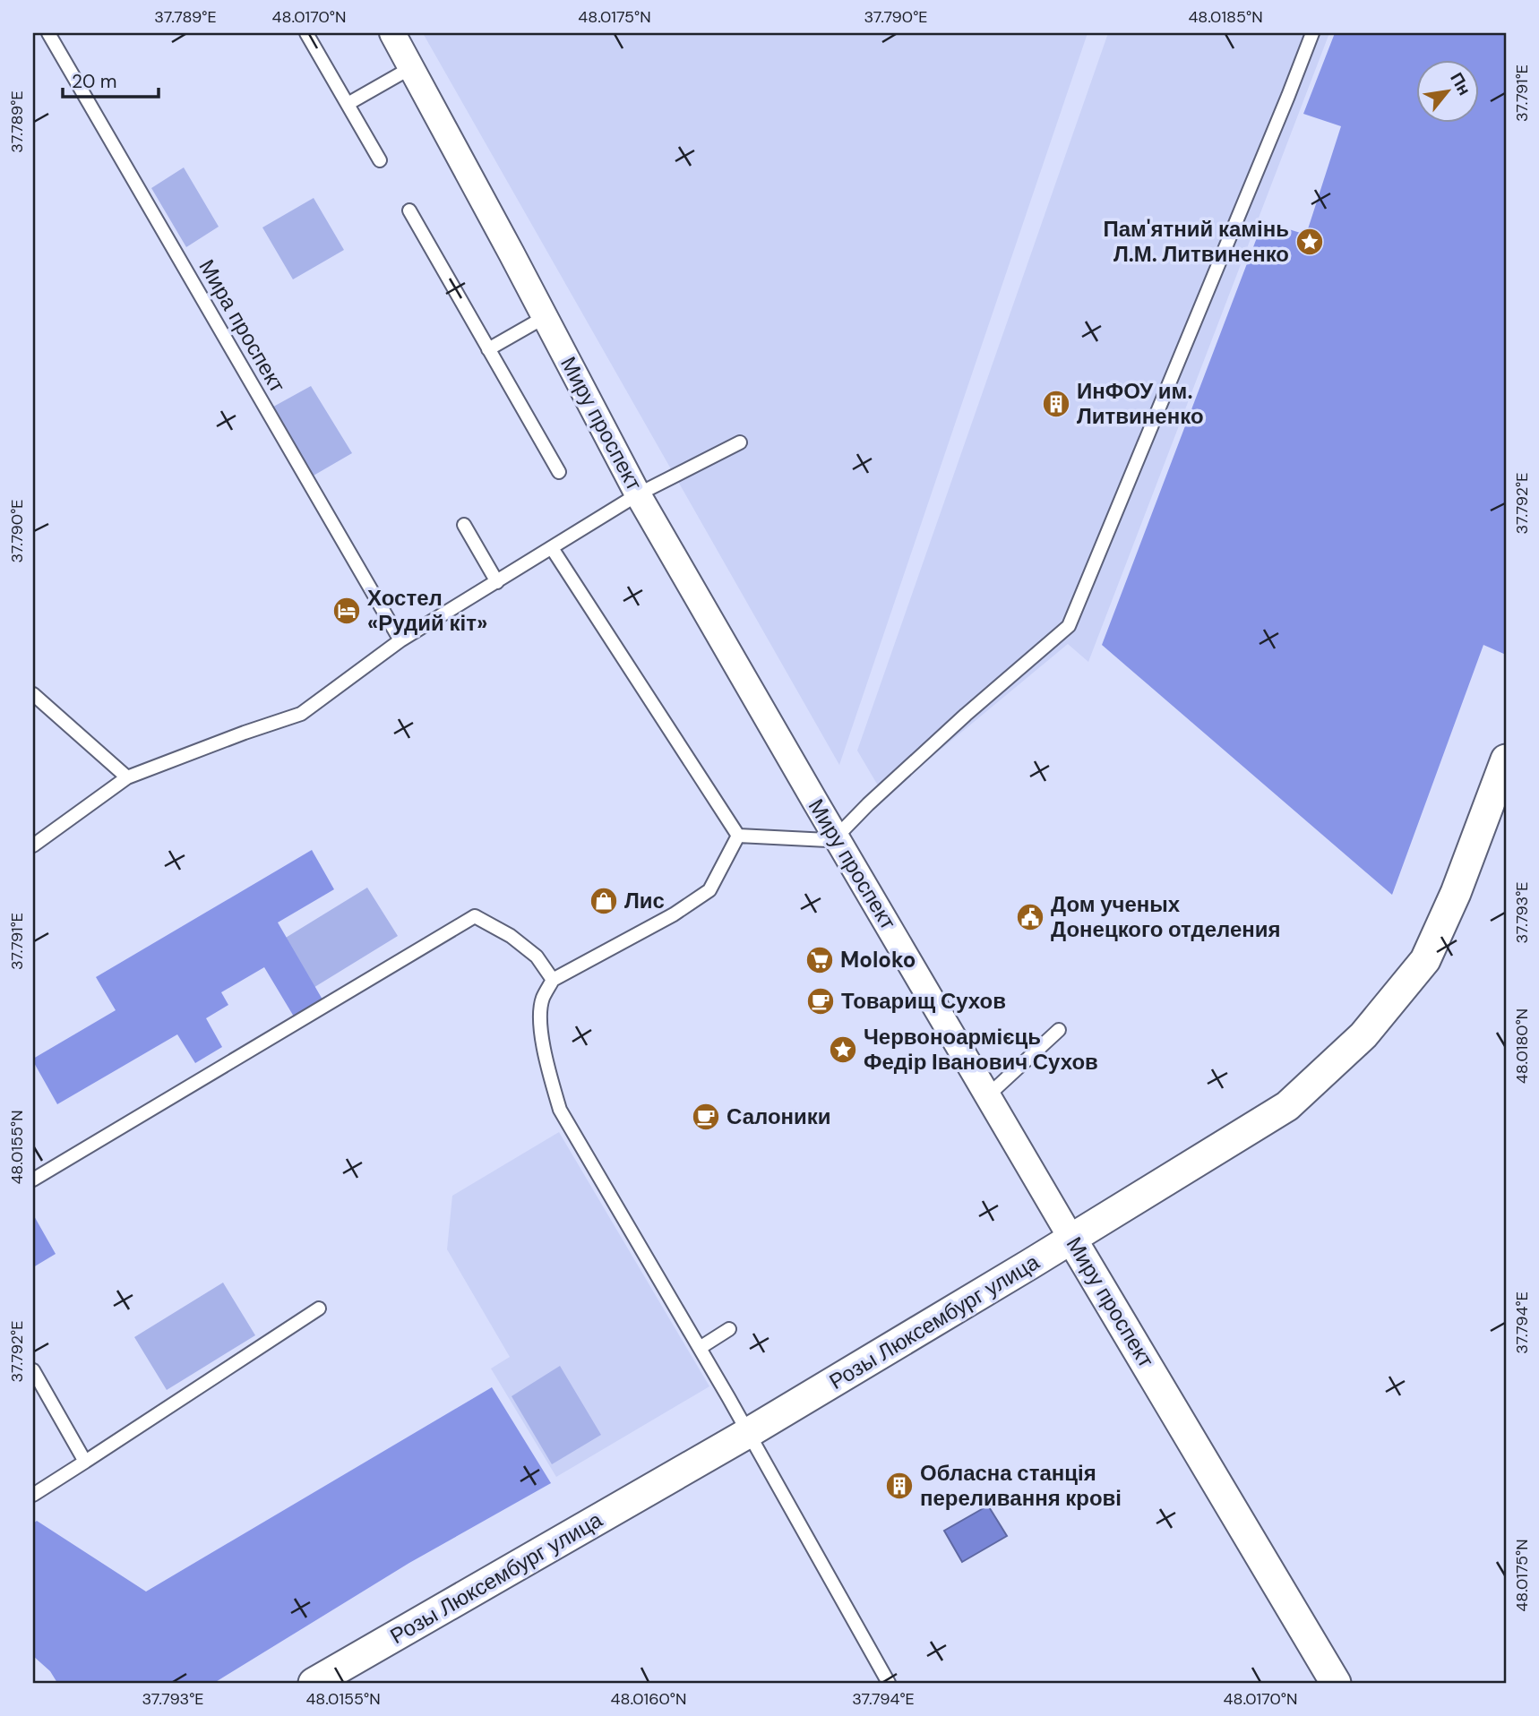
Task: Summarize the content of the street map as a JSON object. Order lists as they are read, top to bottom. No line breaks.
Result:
{"streets":{"street":["Миру проспект","Розы Люксембург улица"],"lane":["Мира проспект"]},"crossings":[["Миру проспект","Розы Люксембург улица"]],"places":{"place":["Пам'ятний камінь Л.М. Литвиненко","Червоноармієць Федір Іванович Сухов"],"building":["ИнФОУ им. Литвиненко","Обласна станція переливання крові"],"hotel":["Хостел «Рудий кіт»"],"shop":["Лис"],"public building":["Дом ученых Донецкого отделения"],"supermarket":["Moloko"],"cafe":["Товарищ Сухов","Салоники"]},"scale_bar":"20 m","north":"top right","coordinates":["37.789°E","48.0170°N","48.0175°N","37.790°E","48.0185°N","37.791°E","37.792°E","37.793°E","48.0180°N","48.0155°N","37.794°E","48.0160°N"]}
